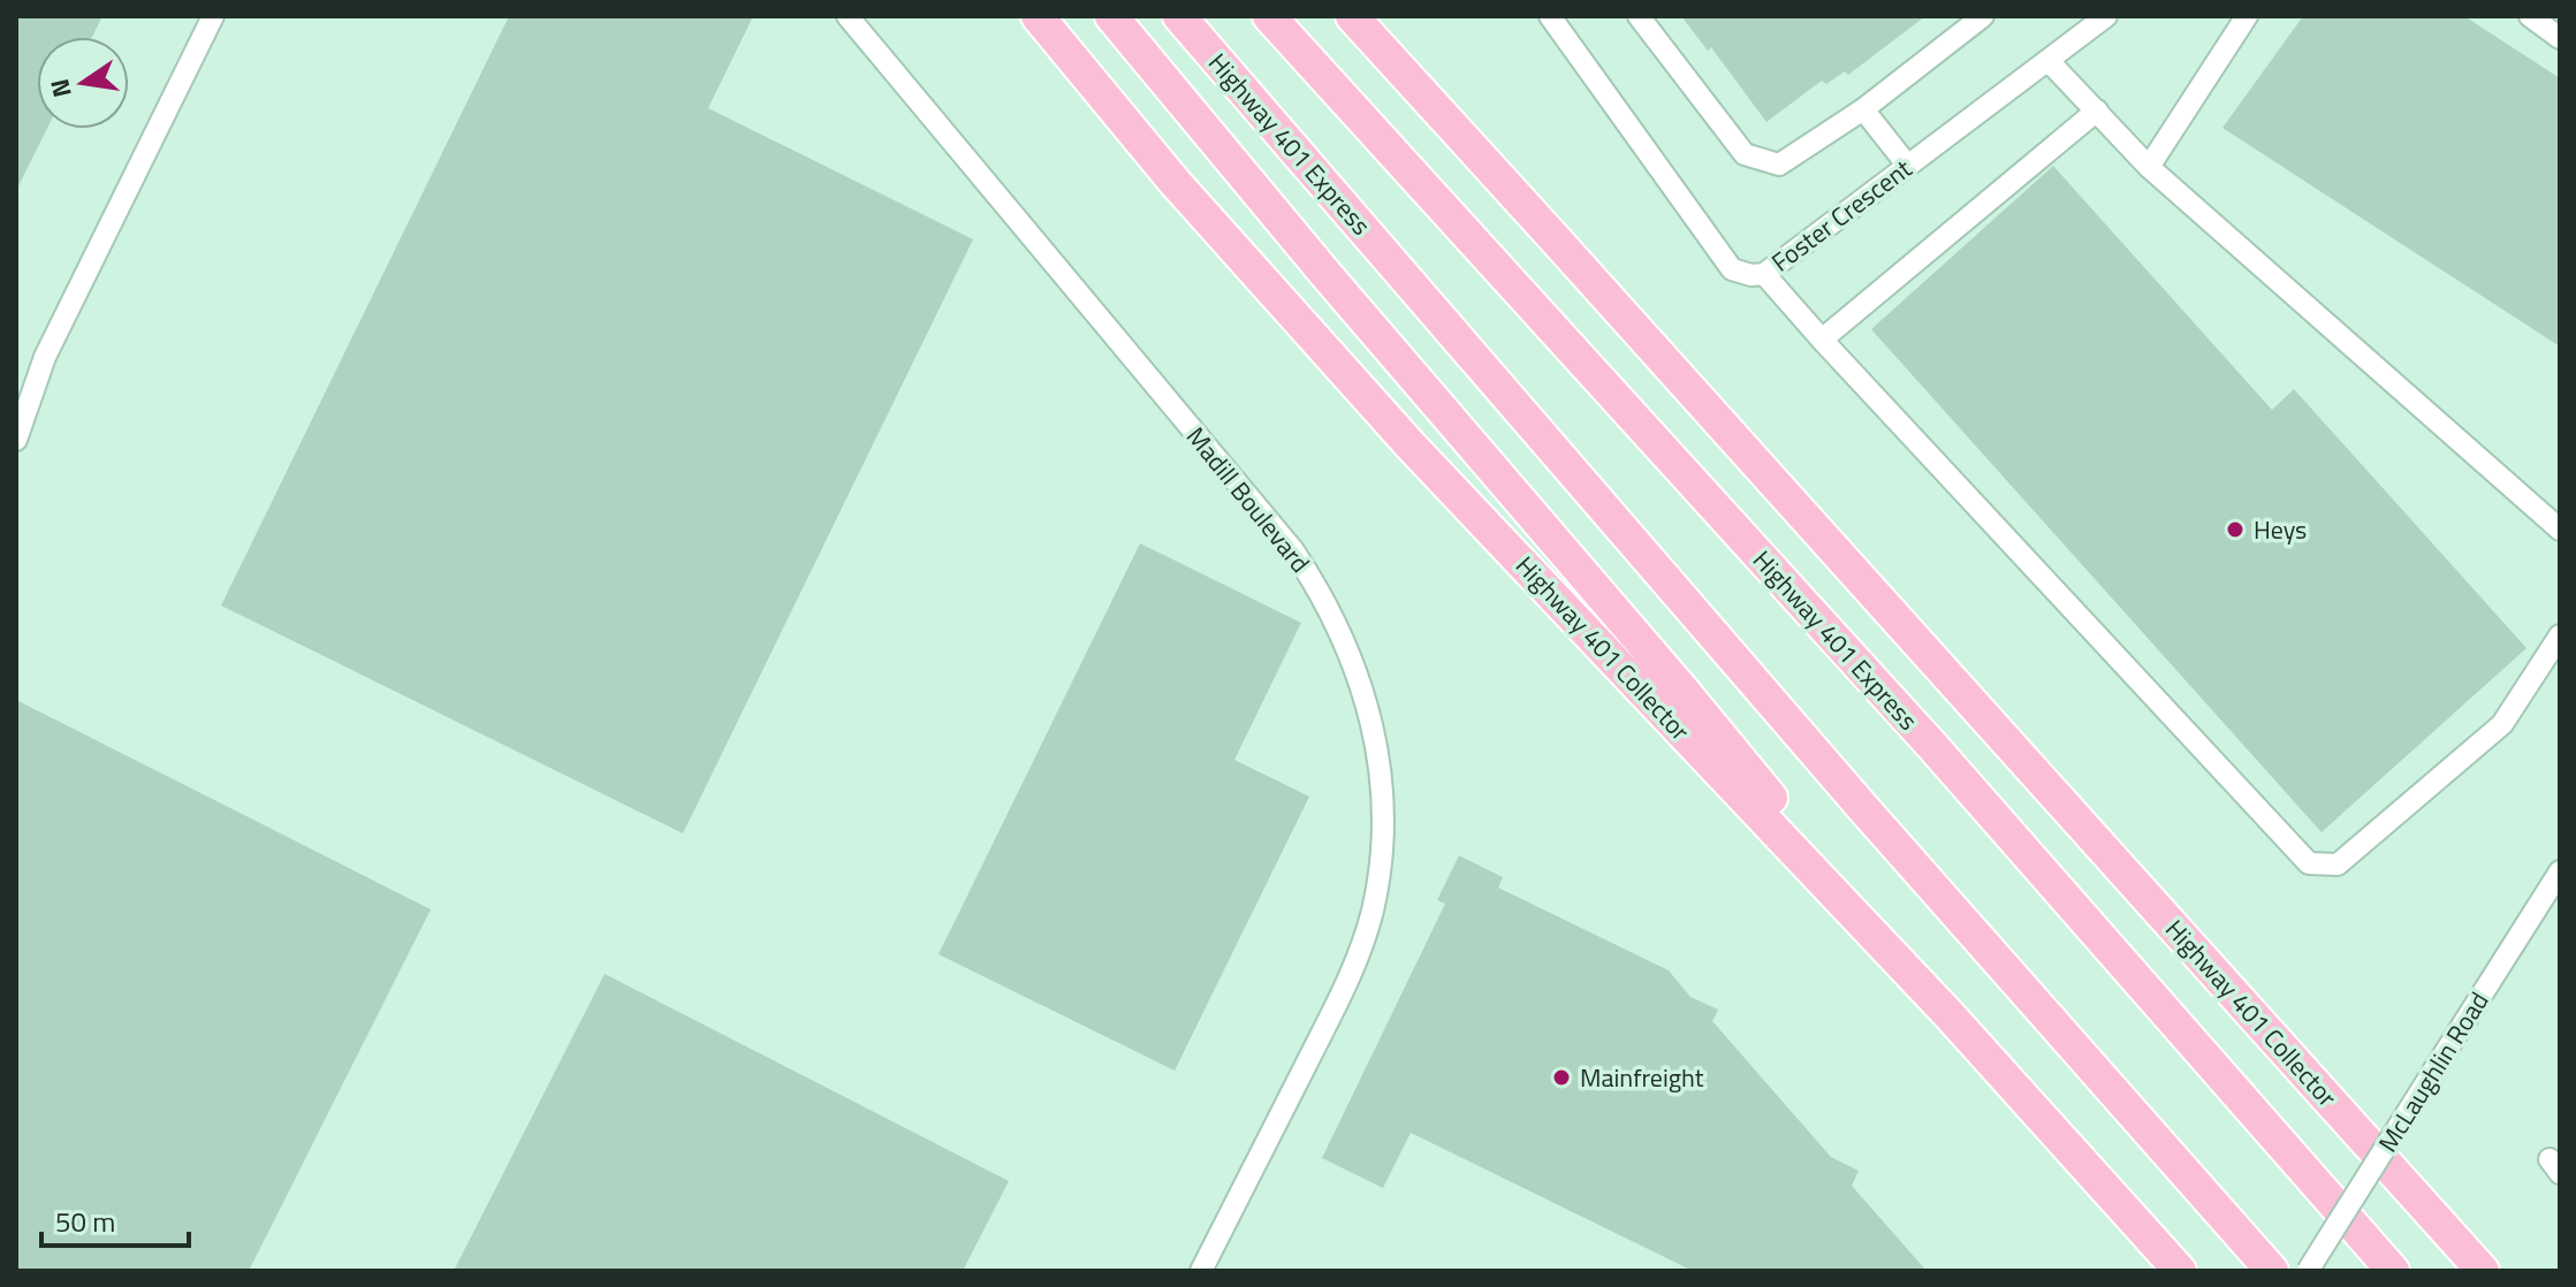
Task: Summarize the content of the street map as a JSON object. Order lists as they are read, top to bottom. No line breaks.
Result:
{"streets":{"highway":["Highway 401 Express","Highway 401 Collector"],"street":["Foster Crescent","Madill Boulevard","McLaughlin Road"]},"places":["Heys","Mainfreight"],"scale_bar":"50 m","north":"left"}
